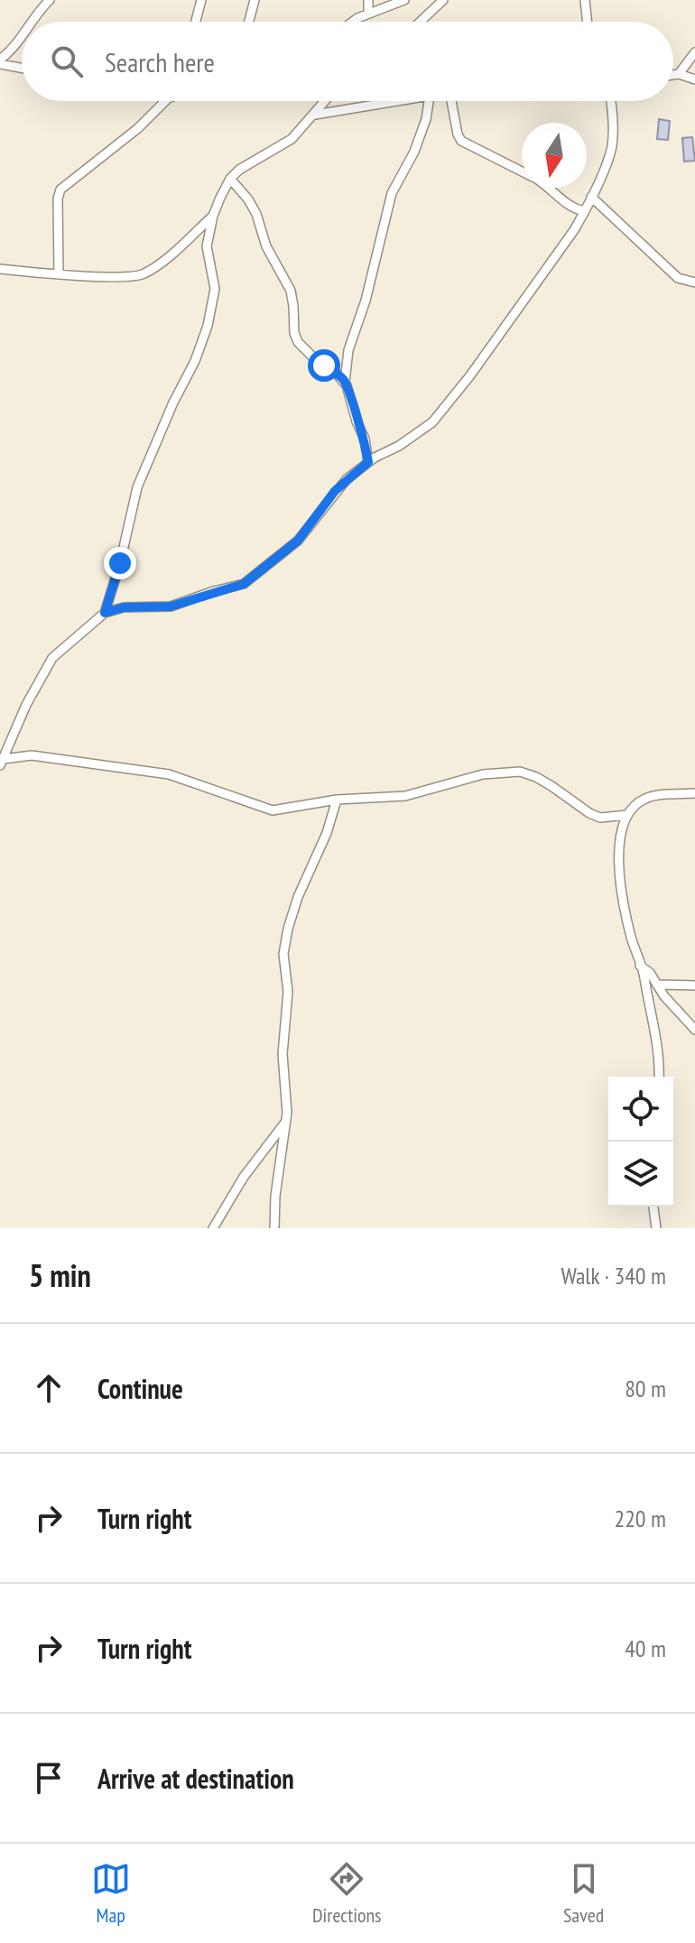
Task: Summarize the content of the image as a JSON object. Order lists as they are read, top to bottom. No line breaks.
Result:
{"north":"bottom","page":{"search":"Search here","heading":["5 min","Walk · 340 m"],"list":[["Continue","80 m"],["Turn right","220 m"],["Turn right","40 m"],"Arrive at destination"],"nav":["Map","Directions","Saved"]}}
